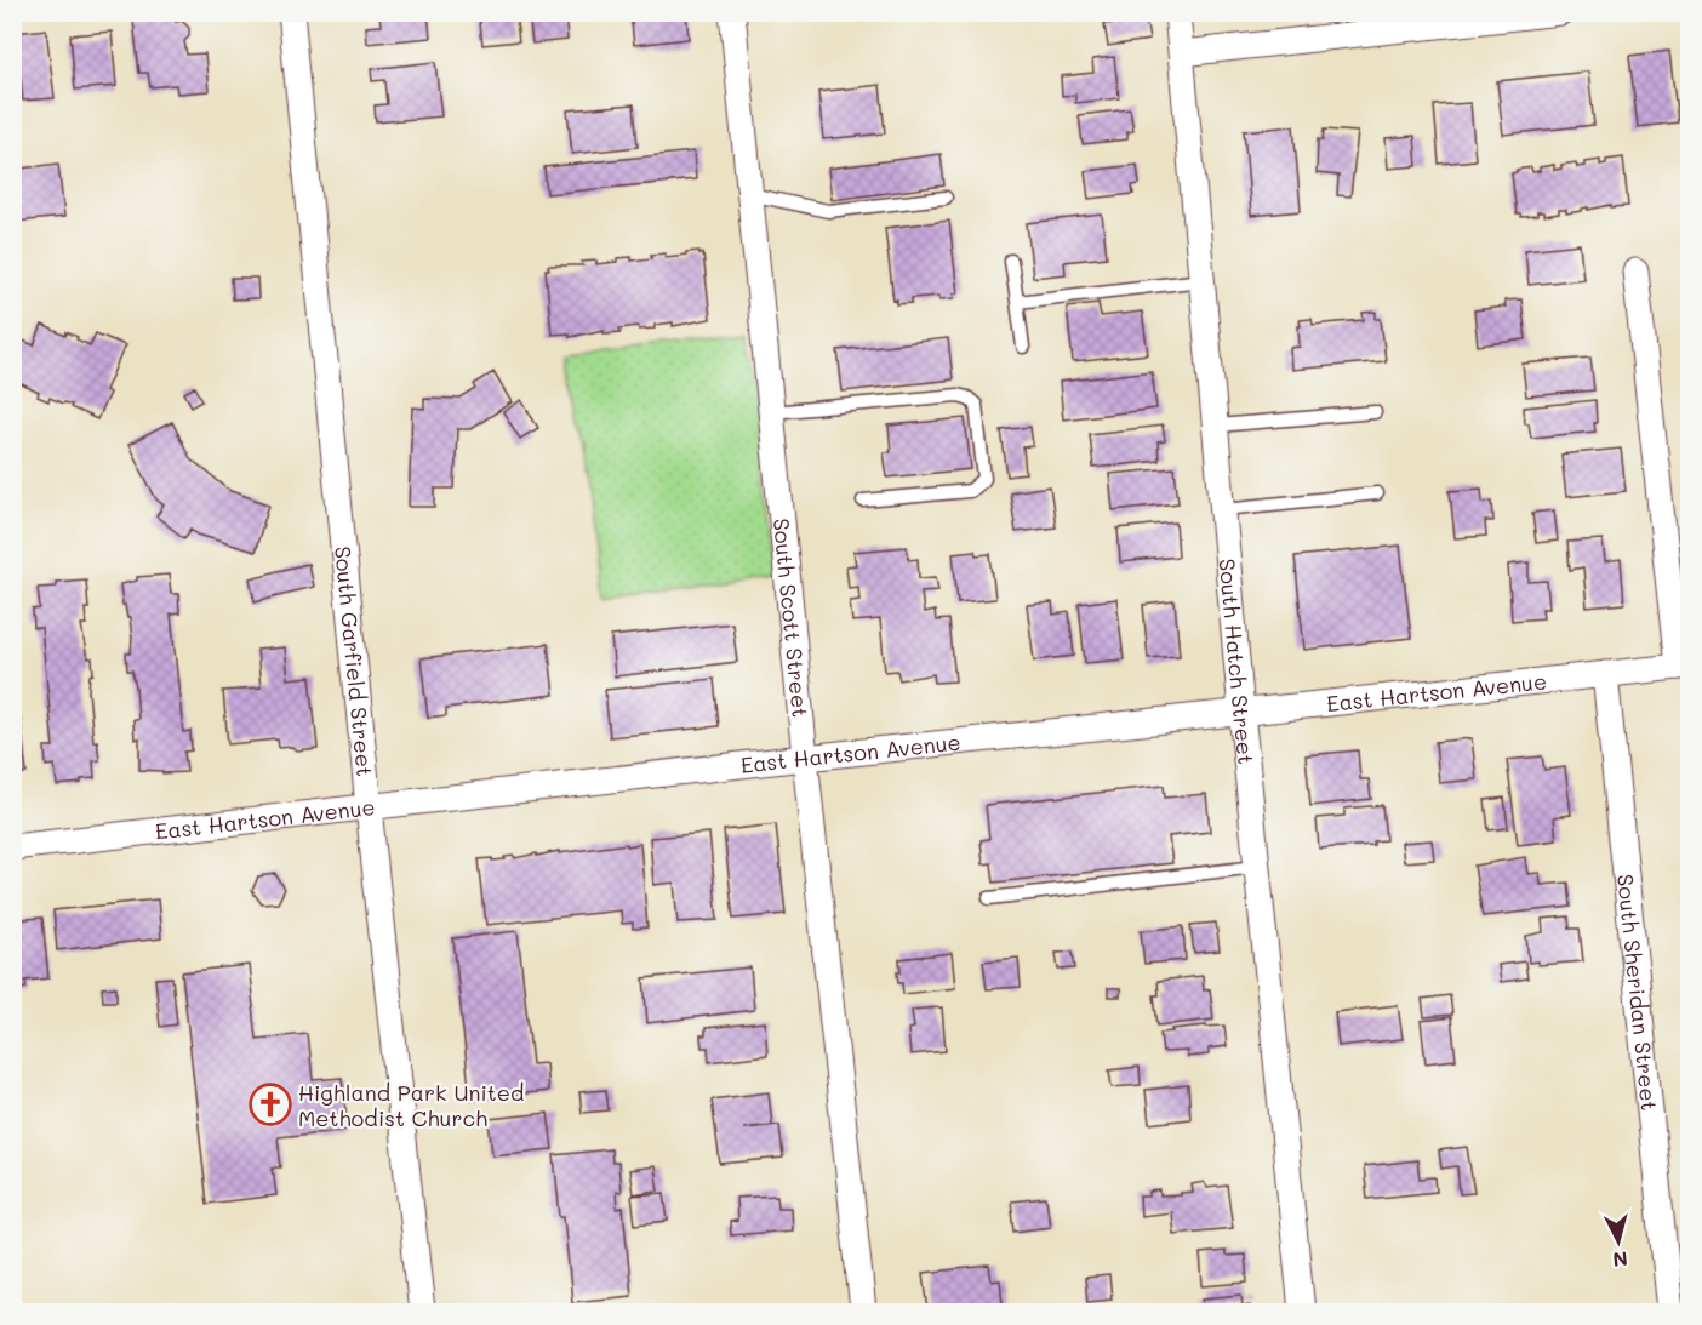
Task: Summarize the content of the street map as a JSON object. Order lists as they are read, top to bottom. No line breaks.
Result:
{"streets":{"street":["South Scott Street","South Garfield Street","South Hatch Street","East Hartson Avenue","South Sheridan Street"]},"crossings":[["South Scott Street","East Hartson Avenue"],["South Garfield Street","East Hartson Avenue"],["South Hatch Street","East Hartson Avenue"],["East Hartson Avenue","South Sheridan Street"]],"places":{"church":["Highland Park United Methodist Church"]},"north":"bottom"}
